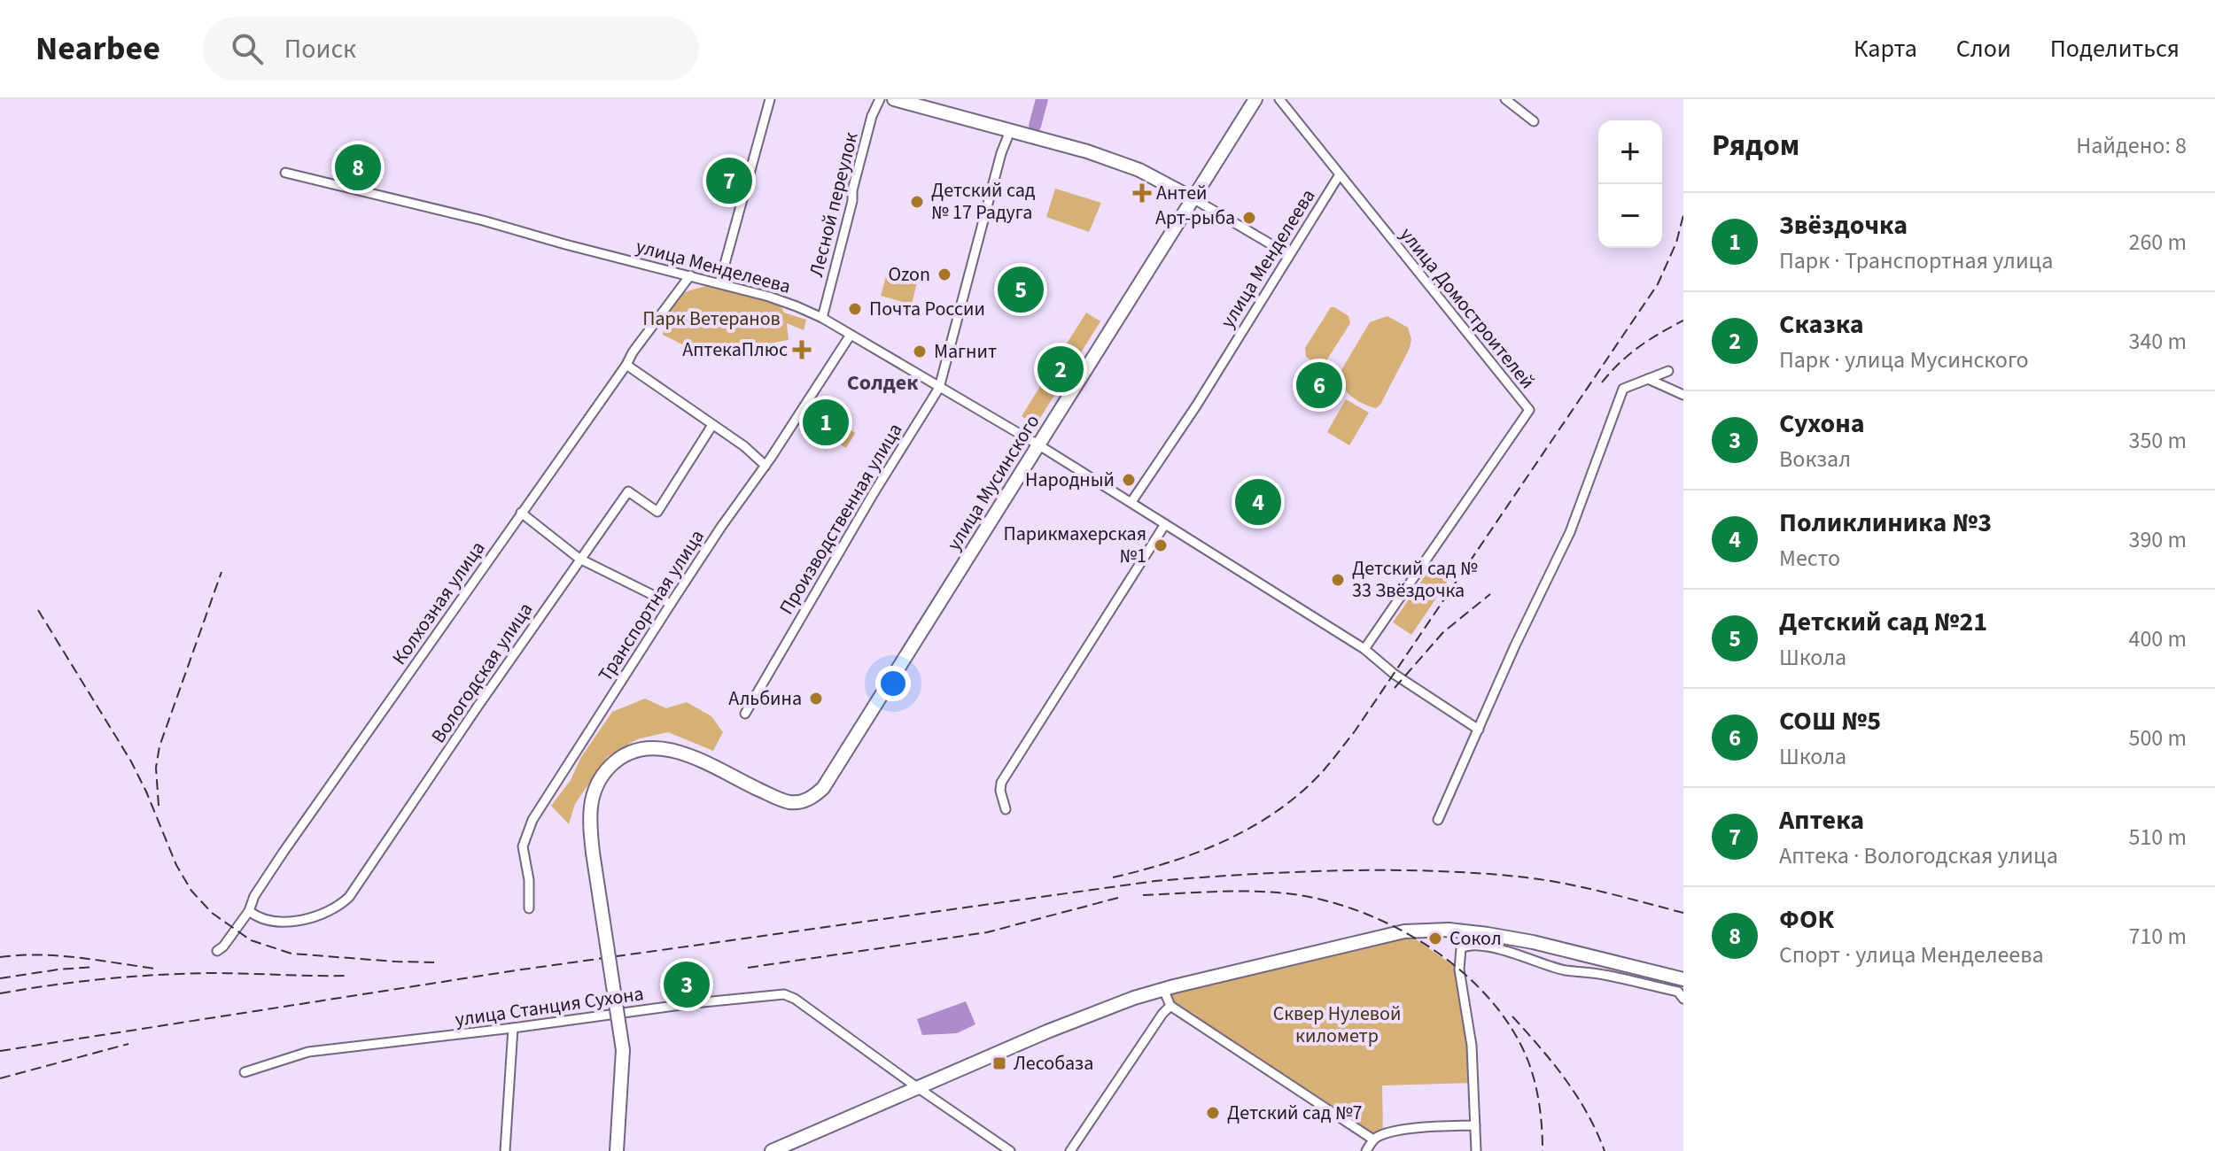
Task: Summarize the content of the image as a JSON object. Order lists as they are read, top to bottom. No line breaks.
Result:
{"streets":{"street":["Лесной переулок","улица Менделеева","улица Домостроителей","улица Мусинского","Производственная улица","Колхозная улица","Транспортная улица","Вологодская улица","улица Станция Сухона"]},"crossings":[["Лесной переулок","улица Менделеева"],["улица Менделеева","улица Домостроителей"],["улица Менделеева","улица Мусинского"],["улица Менделеева","Производственная улица"],["улица Менделеева","Колхозная улица"],["улица Менделеева","Транспортная улица"],["Колхозная улица","Вологодская улица"]],"districts":["Солдек"],"parks":["Парк Ветеранов","Сквер Нулевой километр"],"places":{"health":["Антей","АптекаПлюс"],"other":["Детский сад № 17 Радуга","Арт-рыба","Ozon","Почта России","Магнит","Народный","Парикмахерская №1","Детский сад № 33 Звёздочка","Альбина","Сокол","Детский сад №7"],"transit":["Лесобаза"]},"page":{"header":"Nearbee","search":"Поиск","nav":["Карта","Слои","Поделиться"],"heading":["Рядом","Найдено: 8"],"map_buttons":["+","−"],"pins":["8","7","5","2","6","1","4","3"],"list":[{"mark":"1","name":"Звёздочка","note":"Парк · Транспортная улица","value":"260 m"},{"mark":"2","name":"Сказка","note":"Парк · улица Мусинского","value":"340 m"},{"mark":"3","name":"Сухона","note":"Вокзал","value":"350 m"},{"mark":"4","name":"Поликлиника №3","note":"Место","value":"390 m"},{"mark":"5","name":"Детский сад №21","note":"Школа","value":"400 m"},{"mark":"6","name":"СОШ №5","note":"Школа","value":"500 m"},{"mark":"7","name":"Аптека","note":"Аптека · Вологодская улица","value":"510 m"},{"mark":"8","name":"ФОК","note":"Спорт · улица Менделеева","value":"710 m"}]}}
